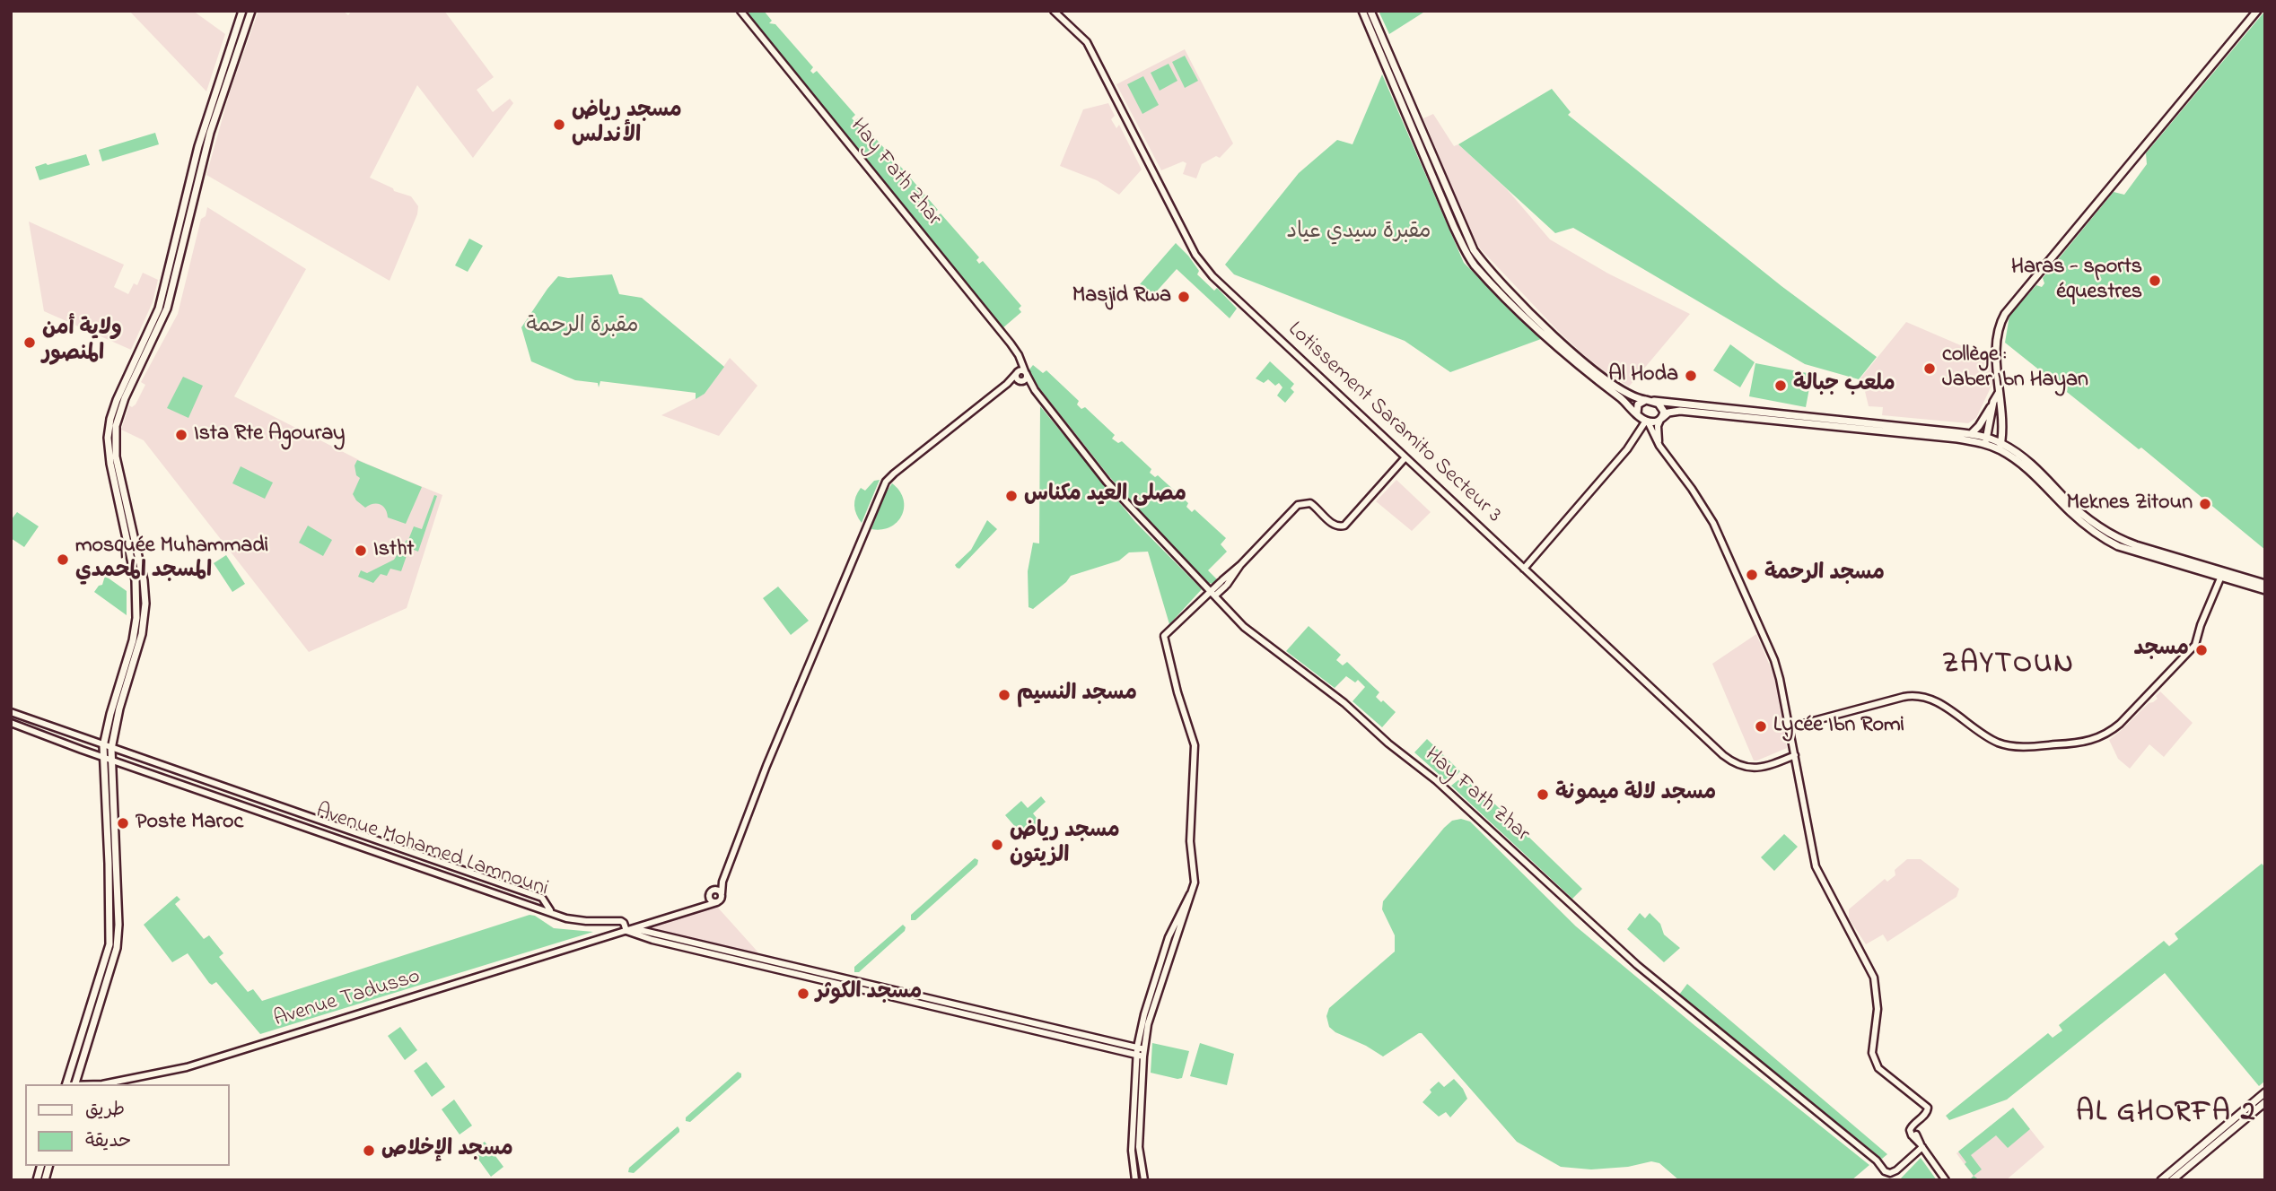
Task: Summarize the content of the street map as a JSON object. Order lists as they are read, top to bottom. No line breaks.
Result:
{"streets":{"street":["Hay Fath Zhar","Lotissement Saramito Secteur 3","Avenue Mohamed Lamnouni","Avenue Tadusso"]},"districts":["ZAYTOUN","AL GHORFA 2"],"parks":["مقبرة سيدي عياد","مقبرة الرحمة"],"places":["مسجد رياض الأندلس","Haras - sports équestres","Masjid Rwa","ولاية أمن المنصور","collège : Jaber Ibn Hayan","Al Hoda","ملعب جبالة","Ista Rte Agouray","مصلى العيد مكناس","Meknes Zitoun","Istht","mosquée Muhammadi المسجد المحمدي","مسجد الرحمة","مسجد","مسجد النسيم","Lycée Ibn Romi","مسجد لالة ميمونة","Poste Maroc","مسجد رياض الزيتون","مسجد الكوثر","مسجد الإخلاص"],"legend":["طريق","حديقة"]}
